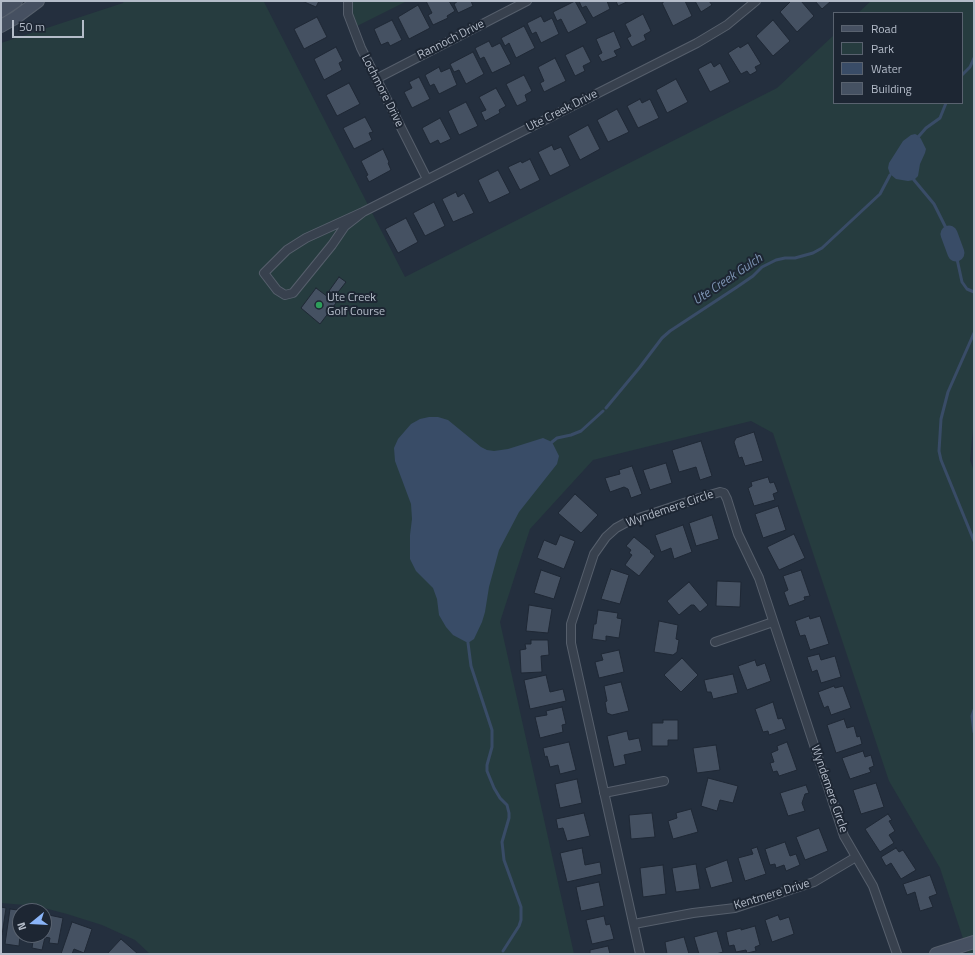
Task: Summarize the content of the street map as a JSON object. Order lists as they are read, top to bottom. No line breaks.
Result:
{"streets":{"street":["Rannoch Drive","Lochmore Drive","Ute Creek Drive","Wyndemere Circle","Kentmere Drive"]},"crossings":[["Rannoch Drive","Lochmore Drive"],["Lochmore Drive","Ute Creek Drive"],["Wyndemere Circle","Kentmere Drive"]],"water":["Ute Creek Gulch"],"places":["Ute Creek Golf Course"],"legend":["Road","Park","Water","Building"],"scale_bar":"50 m","north":"left"}
